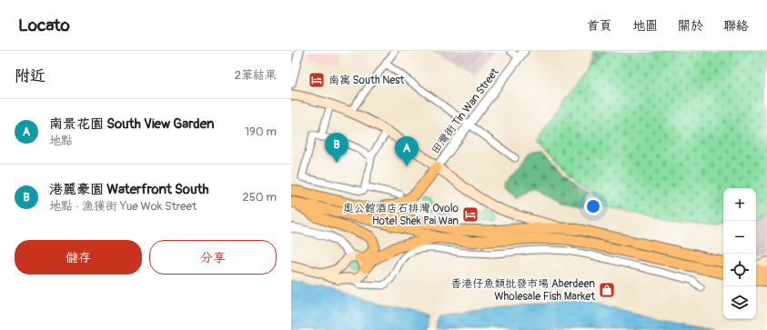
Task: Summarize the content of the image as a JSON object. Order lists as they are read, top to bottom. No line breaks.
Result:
{"streets":{"street":["田灣街 Tin Wan Street"]},"places":{"hotel":["南寓 South Nest","奧公館酒店石排灣 Ovolo Hotel Shek Pai Wan"],"shop":["香港仔魚類批發市場 Aberdeen Wholesale Fish Market"]},"page":{"header":"Locato","nav":["首頁","地圖","關於","聯絡"],"heading":["附近","2筆結果"],"list":[{"mark":"A","name":"南景花園 South View Garden","note":"地點","value":"190 m"},{"mark":"B","name":"港麗豪園 Waterfront South","note":"地點 · 漁獲街 Yue Wok Street","value":"250 m"}],"pins":["B","A"],"map_buttons":["+","−"],"buttons":["儲存","分享"]}}
